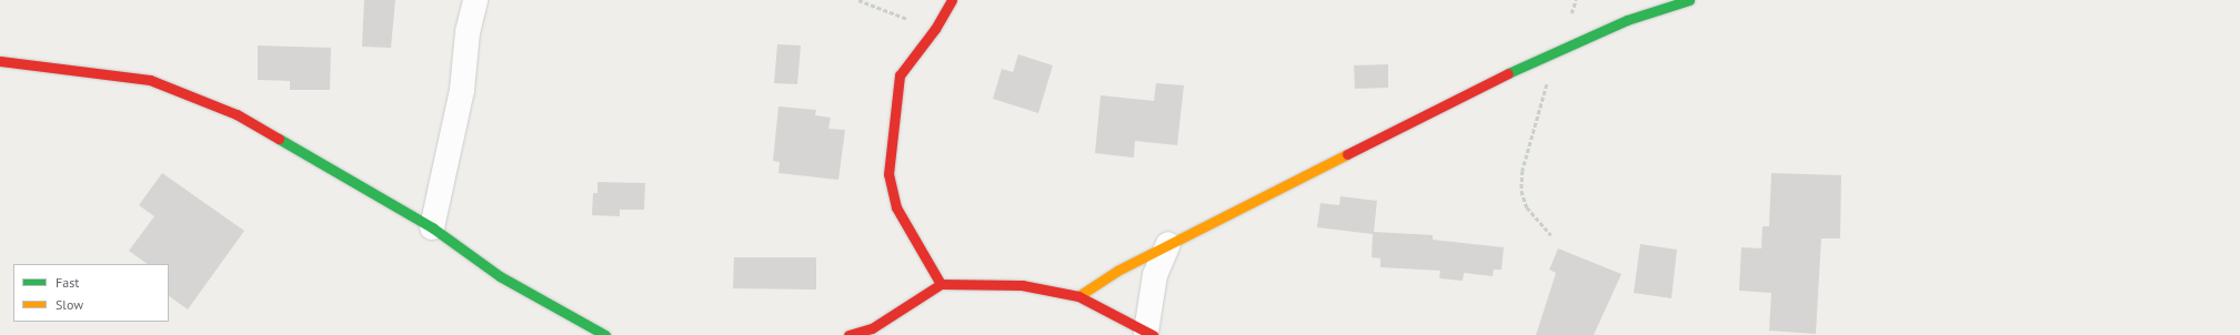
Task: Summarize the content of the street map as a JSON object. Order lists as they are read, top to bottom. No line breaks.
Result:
{"legend":["Fast","Slow"]}
